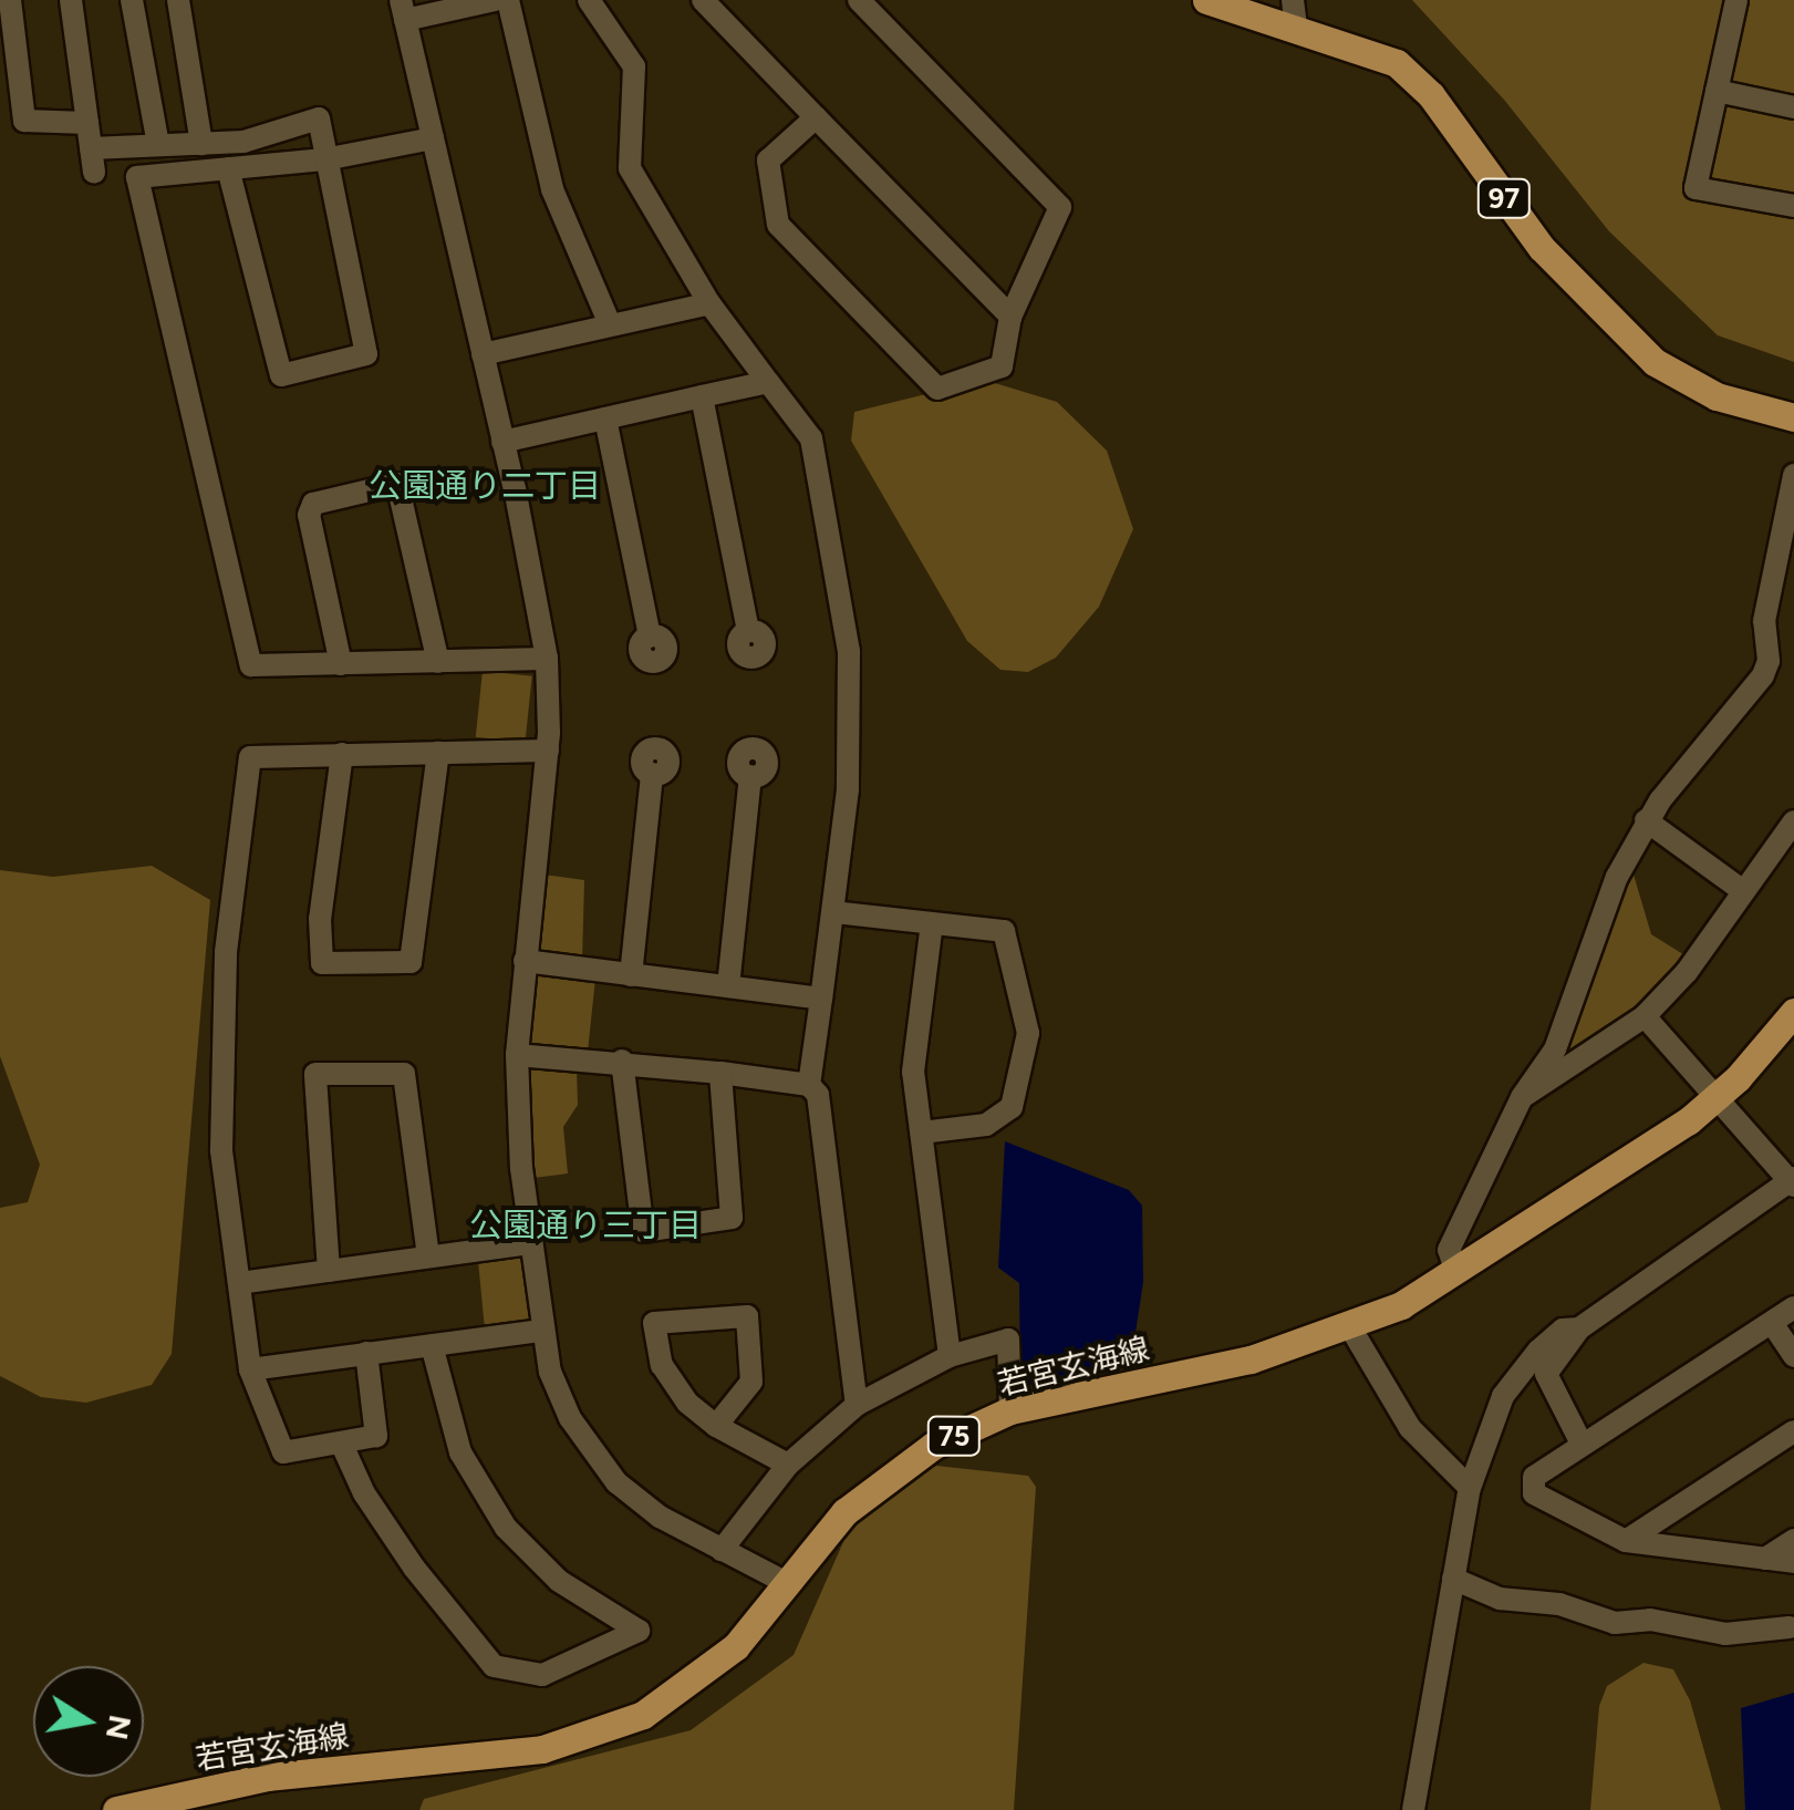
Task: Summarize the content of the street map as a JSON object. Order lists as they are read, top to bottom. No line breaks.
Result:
{"streets":{"main road":["97","若宮玄海線","75"]},"districts":["公園通り二丁目","公園通り三丁目"],"north":"right"}
